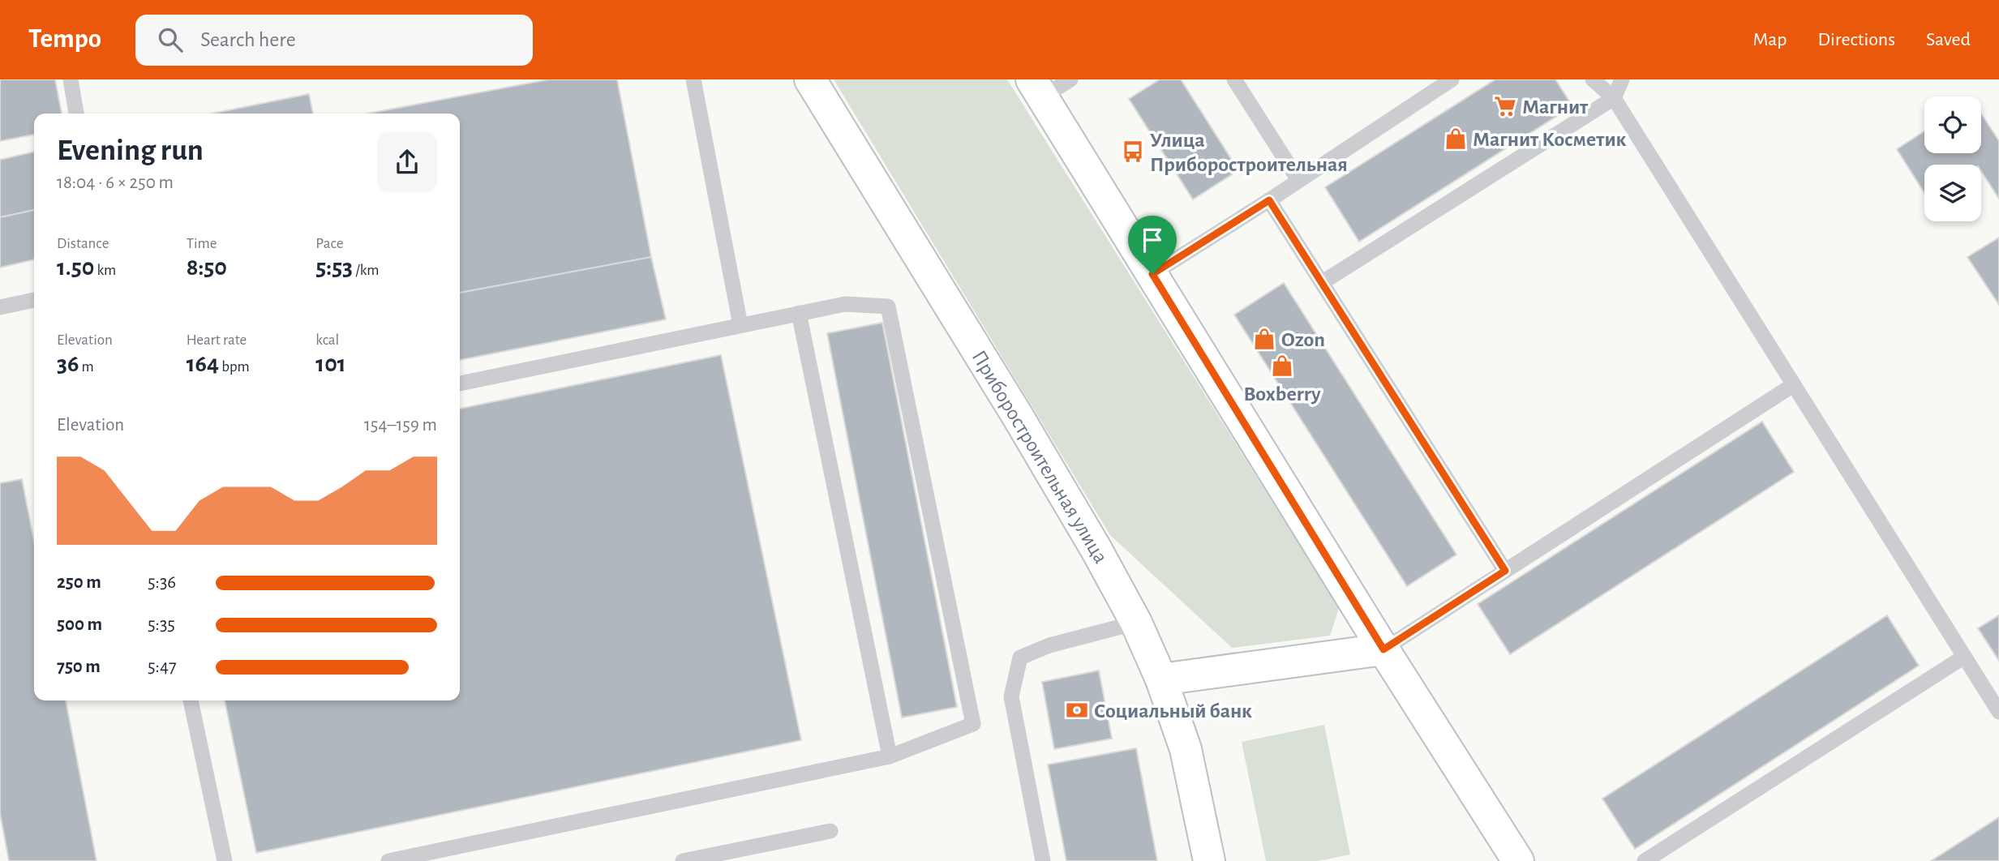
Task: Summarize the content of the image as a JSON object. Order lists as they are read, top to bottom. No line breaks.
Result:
{"streets":{"main road":["Приборостроительная улица"]},"places":{"supermarket":["Магнит"],"shop":["Магнит Косметик","Ozon","Boxberry"],"bus stop":["Улица Приборостроительная"],"bank":["Социальный банк"]},"page":{"header":"Tempo","search":"Search here","nav":["Map","Directions","Saved"],"heading":["Evening run","18:04 · 6 × 250 m"],"stats":[["Distance","1.50 km"],["Time","8:50"],["Pace","5:53 /km"],["Elevation","36 m"],["Heart rate","164 bpm"],["kcal","101"]],"chart":["Elevation","154–159 m"],"list":[{"name":"250 m","note":"5:36"},{"name":"500 m","note":"5:35"},{"name":"750 m","note":"5:47"}]}}
